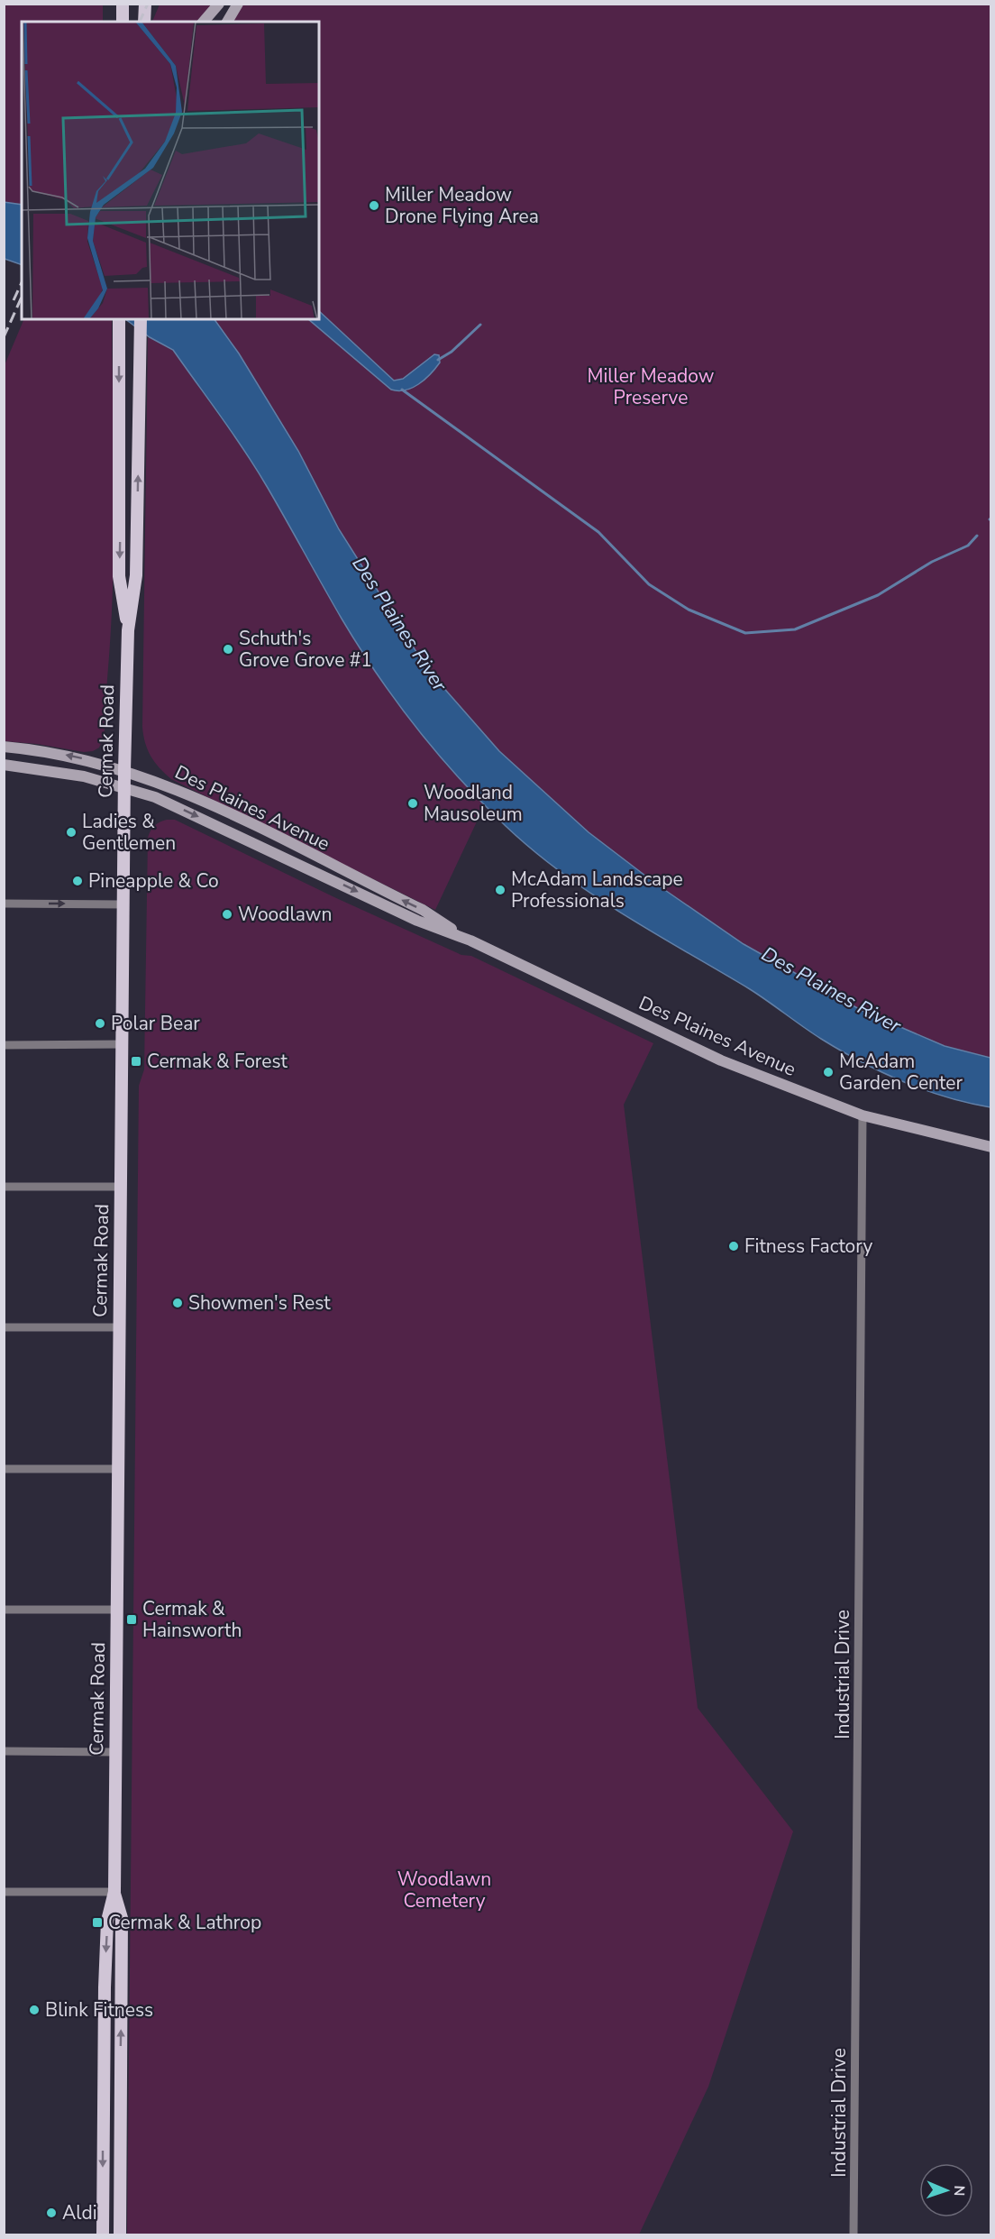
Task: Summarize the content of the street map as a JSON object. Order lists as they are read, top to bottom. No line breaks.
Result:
{"streets":{"main road":["Cermak Road","Des Plaines Avenue"],"street":["Industrial Drive"]},"crossings":[["Cermak Road","Des Plaines Avenue"],["Des Plaines Avenue","Industrial Drive"]],"water":["Des Plaines River"],"parks":["Miller Meadow Preserve","Woodlawn Cemetery"],"places":{"other":["Miller Meadow Drone Flying Area","Schuth's Grove Grove #1","Woodland Mausoleum","Ladies & Gentlemen","Pineapple & Co","McAdam Landscape Professionals","Woodlawn","Polar Bear","McAdam Garden Center","Fitness Factory","Showmen's Rest","Blink Fitness","Aldi"],"transit":["Cermak & Forest","Cermak & Hainsworth","Cermak & Lathrop"]},"north":"right"}
